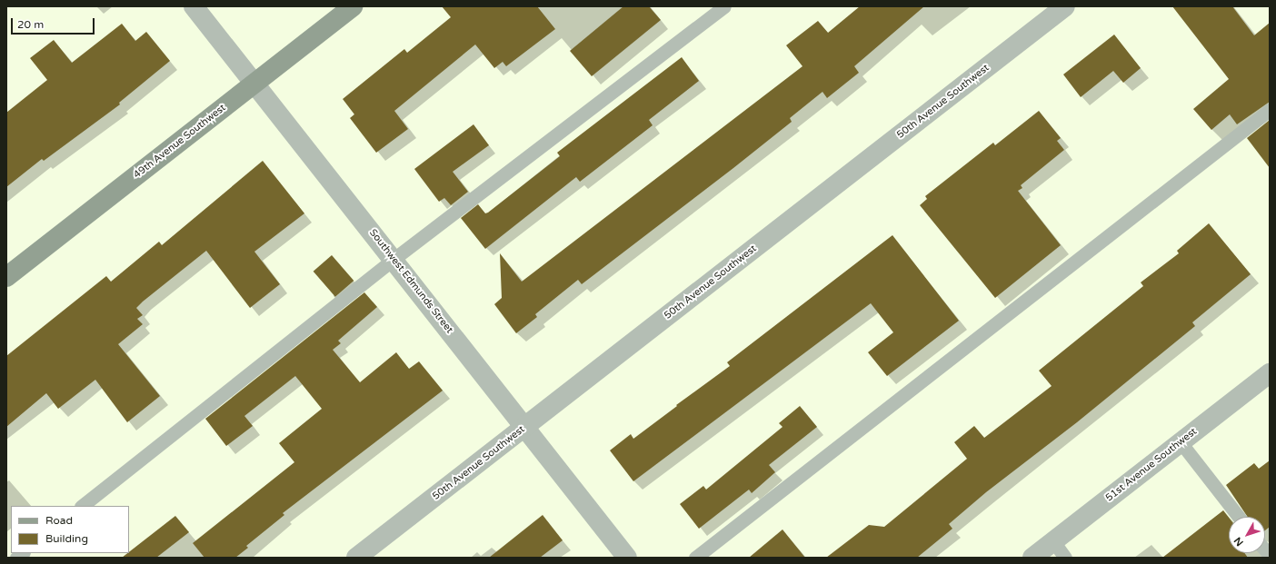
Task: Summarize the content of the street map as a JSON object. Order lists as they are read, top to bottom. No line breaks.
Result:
{"streets":{"street":["50th Avenue Southwest","49th Avenue Southwest","Southwest Edmunds Street","51st Avenue Southwest"]},"crossings":[["50th Avenue Southwest","Southwest Edmunds Street"],["49th Avenue Southwest","Southwest Edmunds Street"]],"legend":["Road","Building"],"scale_bar":"20 m","north":"bottom left"}
